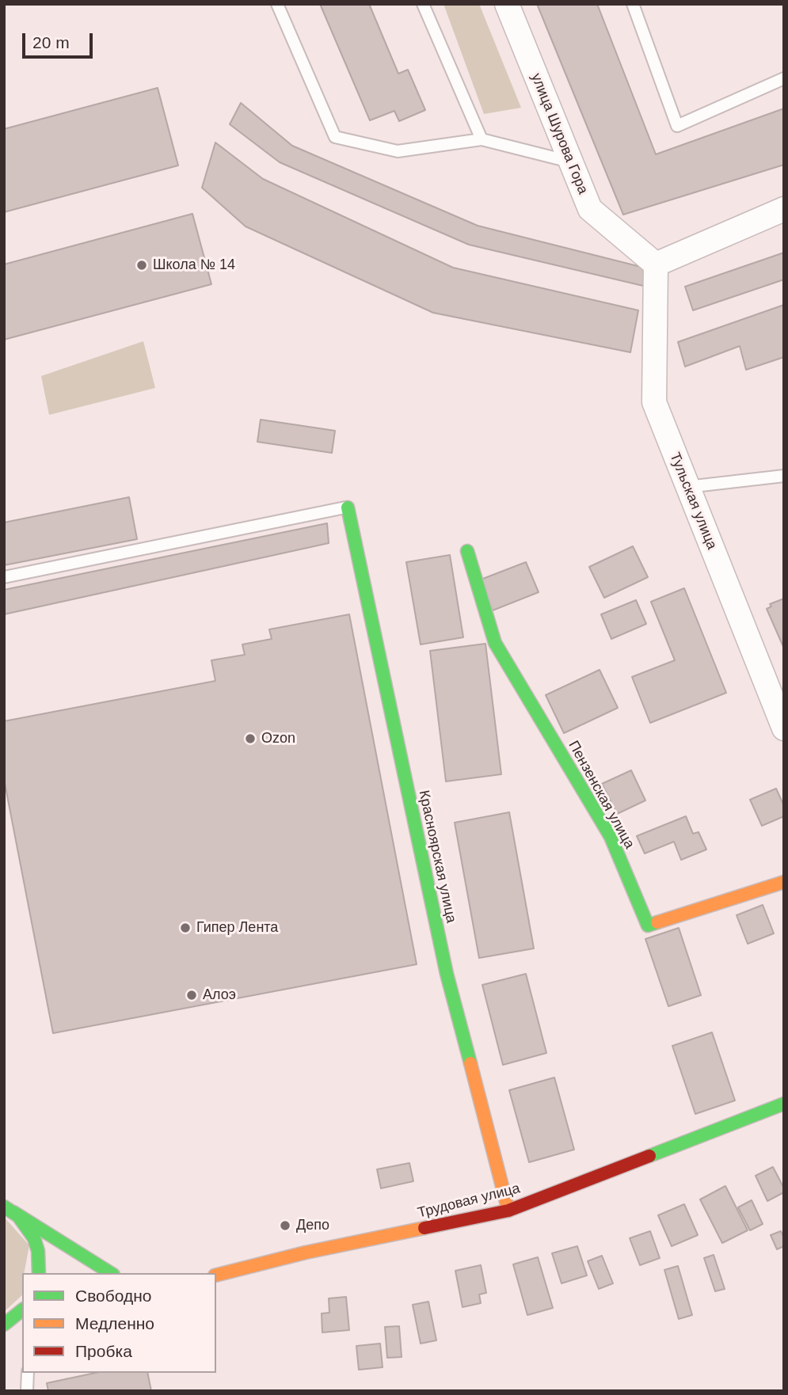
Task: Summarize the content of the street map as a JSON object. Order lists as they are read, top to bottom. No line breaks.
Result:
{"streets":{"street":["улица Шурова Гора","Тульская улица","Пензенская улица","Красноярская улица","Трудовая улица"]},"crossings":[["улица Шурова Гора","Тульская улица"],["Красноярская улица","Трудовая улица"]],"places":["Школа № 14","Ozon","Гипер Лента","Алоэ","Депо"],"legend":["Свободно","Медленно","Пробка"],"scale_bar":"20 m"}
